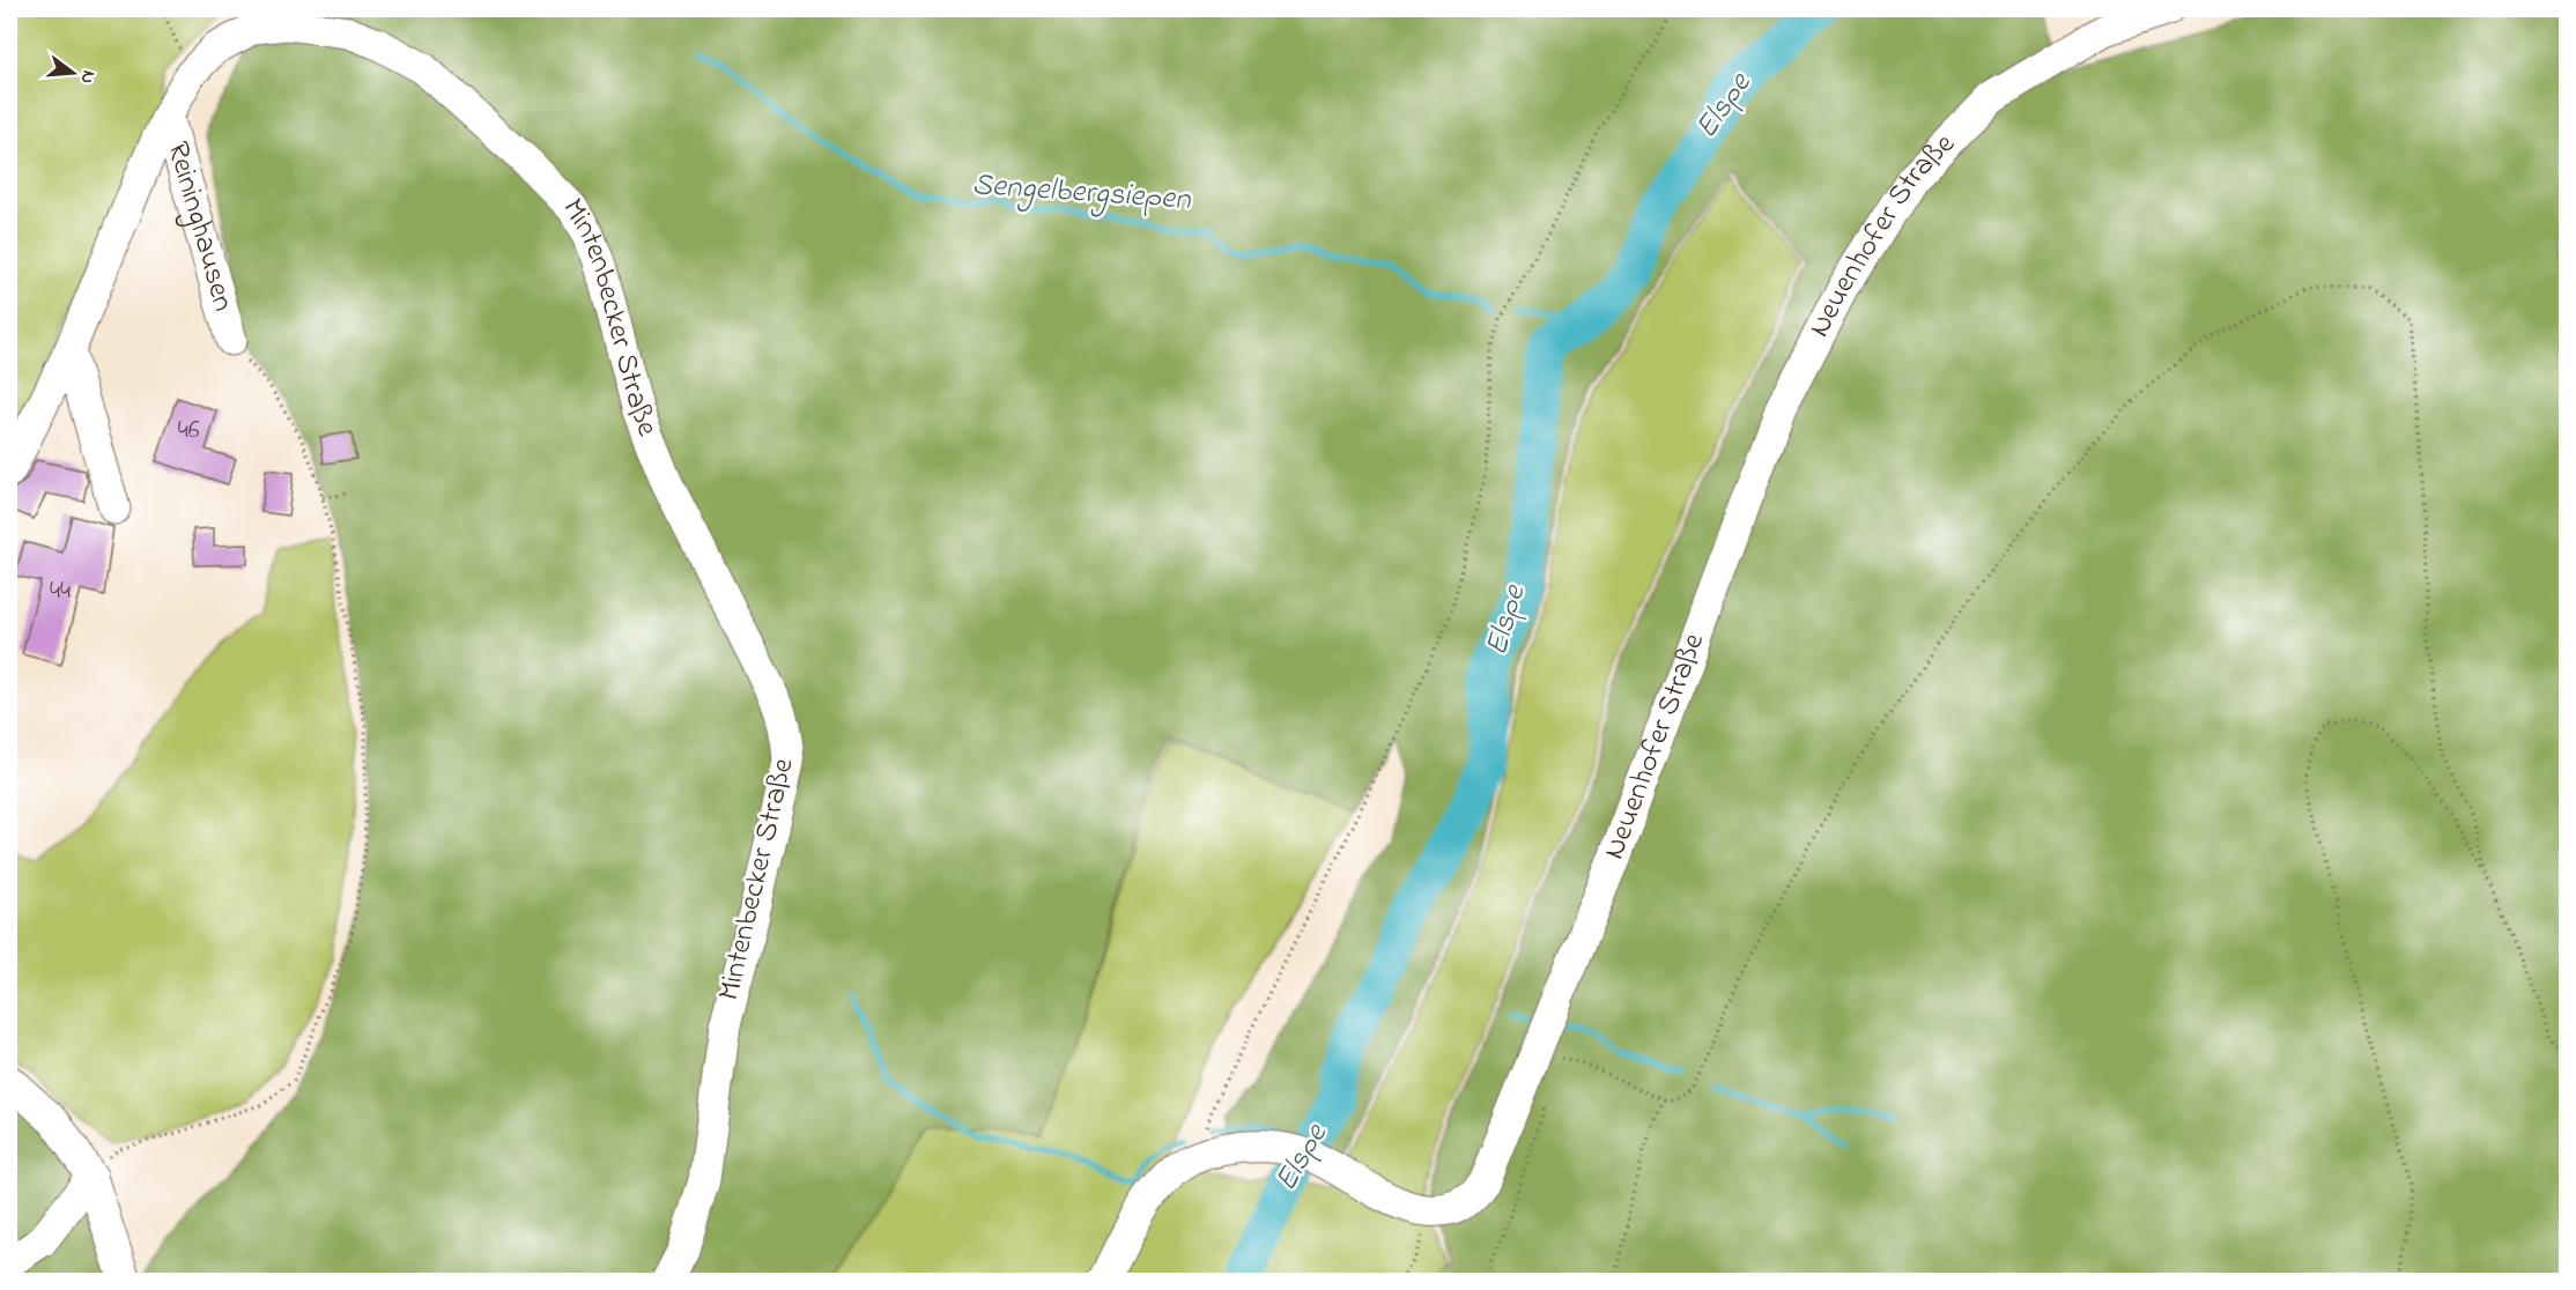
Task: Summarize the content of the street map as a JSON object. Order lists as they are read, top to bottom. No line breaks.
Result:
{"streets":{"street":["Reininghausen","Neuenhofer Straße","Mintenbecker Straße"]},"crossings":[["Reininghausen","Mintenbecker Straße"]],"water":["Elspe","Sengelbergsiepen"],"house_numbers":["46","44"],"north":"right"}
